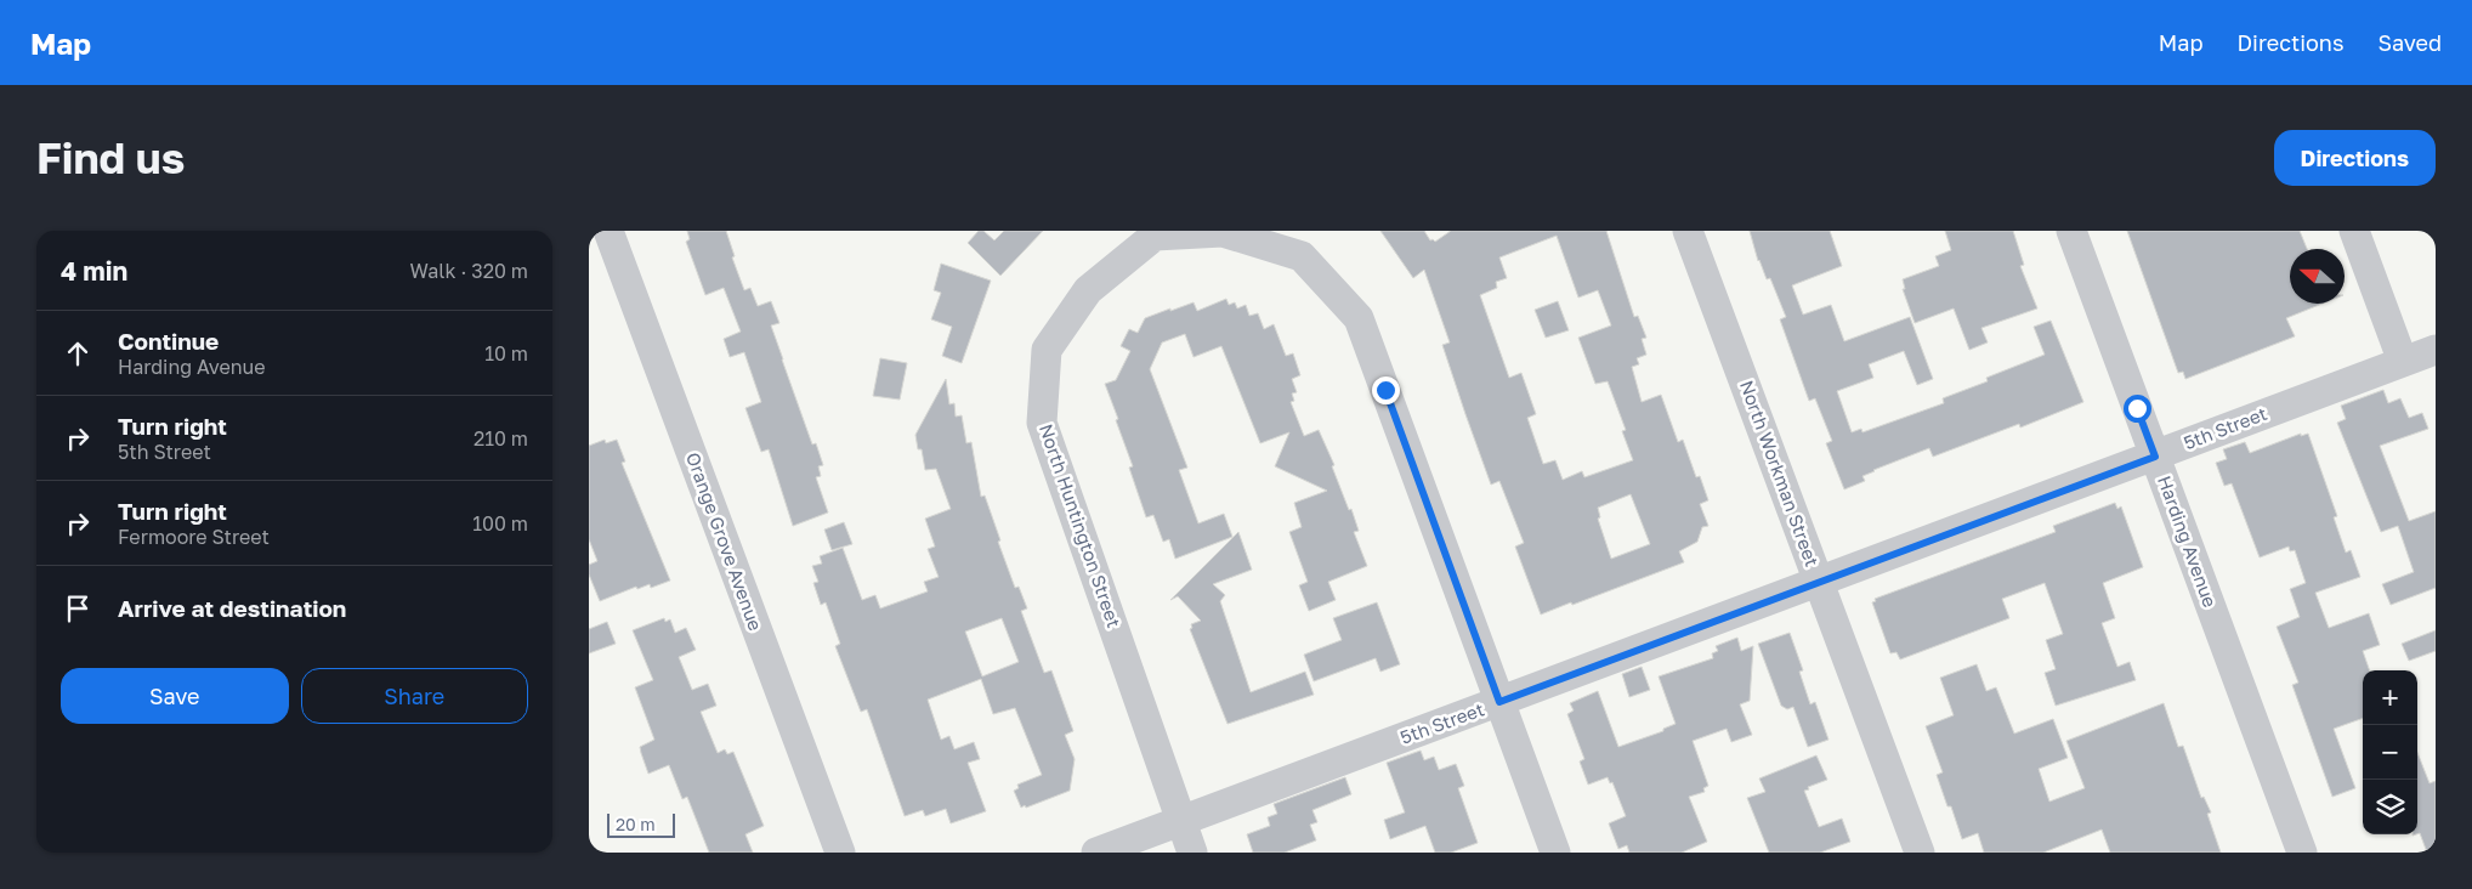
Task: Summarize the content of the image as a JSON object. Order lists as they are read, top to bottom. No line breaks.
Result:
{"streets":{"street":["5th Street","North Workman Street","North Huntington Street","Orange Grove Avenue","Harding Avenue"]},"crossings":[["5th Street","North Workman Street"],["5th Street","North Huntington Street"],["5th Street","Harding Avenue"]],"scale_bar":"20 m","north":"left","page":{"header":"Map","nav":["Map","Directions","Saved"],"buttons":["Directions",["Save","Share"]],"title":"Find us","heading":["4 min","Walk · 320 m"],"list":[["Continue","Harding Avenue","10 m"],["Turn right","5th Street","210 m"],["Turn right","Fermoore Street","100 m"],"Arrive at destination"],"map_buttons":["+","−"],"scale":"20 m"}}
